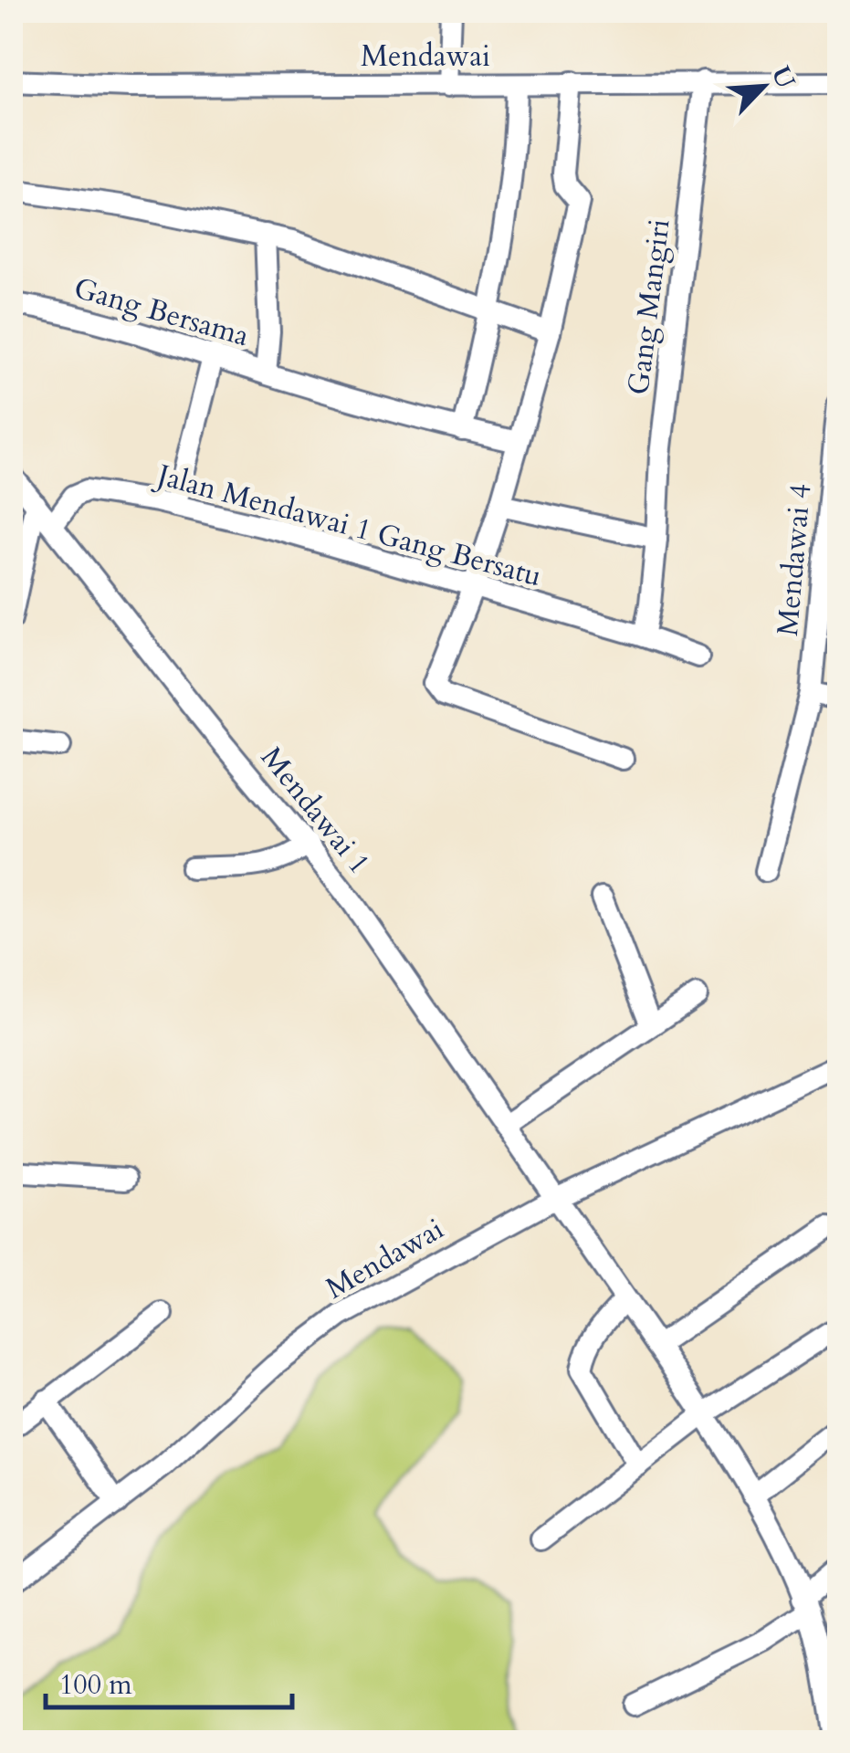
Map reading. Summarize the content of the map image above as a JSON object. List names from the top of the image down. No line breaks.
{"streets":{"street":["Mendawai","Gang Mangiri","Gang Bersama","Jalan Mendawai 1 Gang Bersatu","Mendawai 4","Mendawai 1"]},"crossings":[["Mendawai","Gang Mangiri"],["Mendawai","Mendawai 1"],["Gang Mangiri","Jalan Mendawai 1 Gang Bersatu"],["Jalan Mendawai 1 Gang Bersatu","Mendawai 1"]],"scale_bar":"100 m","north":"top right"}
